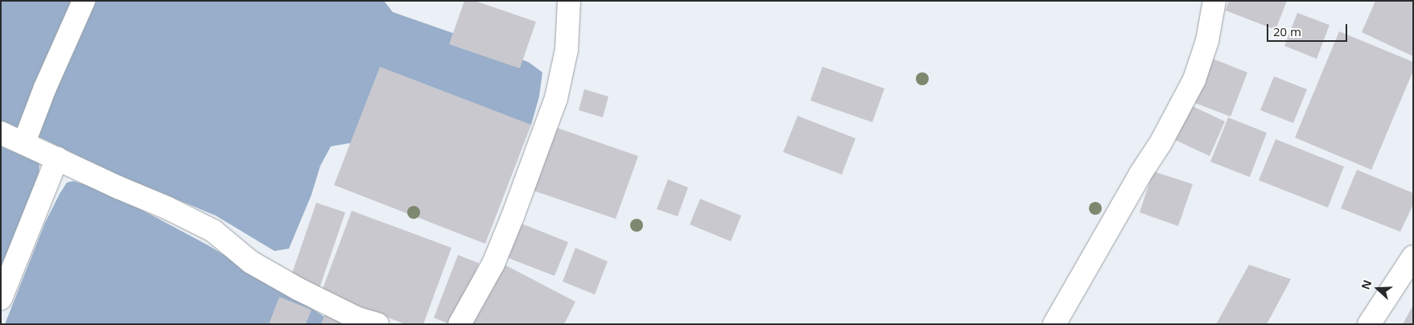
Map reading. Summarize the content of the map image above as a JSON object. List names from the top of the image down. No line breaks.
{"scale_bar":"20 m","north":"left"}
